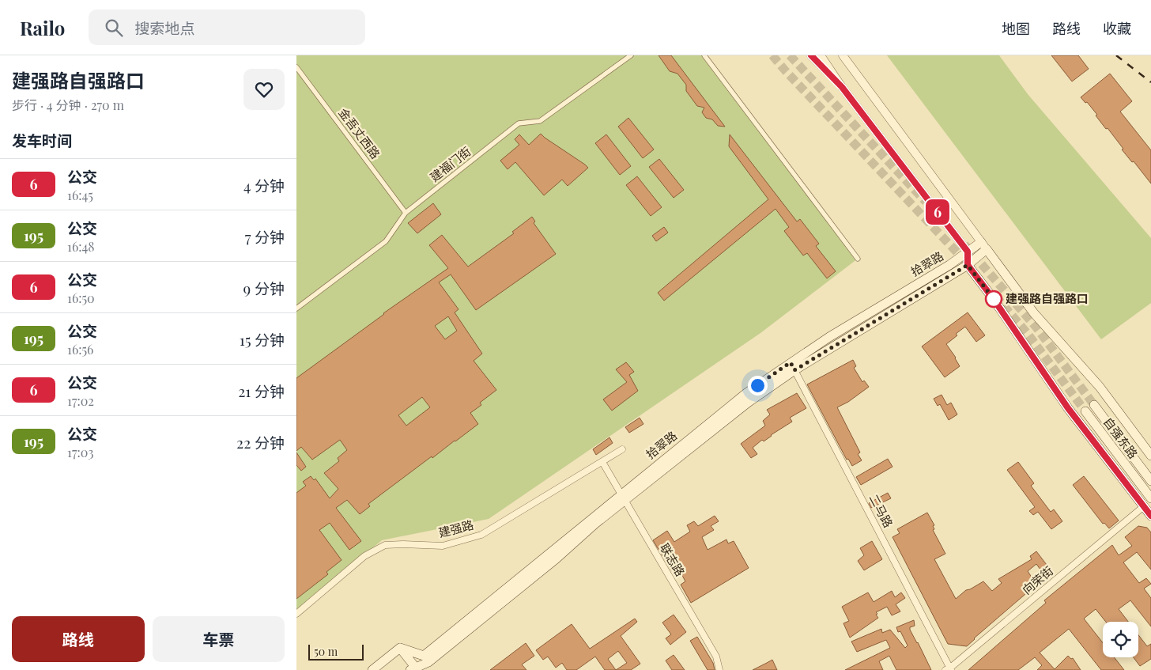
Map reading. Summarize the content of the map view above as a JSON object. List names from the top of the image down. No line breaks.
{"streets":{"main road":["拾翠路","自强东路"],"street":["金吾丈西路","建福门街","二马路","建强路","联志路","向荣街"]},"crossings":[["金吾丈西路","建福门街"],["拾翠路","二马路"],["拾翠路","联志路"],["二马路","向荣街"],["建强路","联志路"]],"places":["建强路自强路口"],"lines":["bus line 6"],"scale_bar":"50 m","page":{"header":"Railo","search":"搜索地点","nav":["地图","路线","收藏"],"heading":[["建强路自强路口","步行 · 4 分钟 · 270 m"],"发车时间"],"on_map":"6","list":[{"mark":"6","name":"公交","note":"16:45","value":"4 分钟"},{"mark":"195","name":"公交","note":"16:48","value":"7 分钟"},{"mark":"6","name":"公交","note":"16:50","value":"9 分钟"},{"mark":"195","name":"公交","note":"16:56","value":"15 分钟"},{"mark":"6","name":"公交","note":"17:02","value":"21 分钟"},{"mark":"195","name":"公交","note":"17:03","value":"22 分钟"}],"buttons":["路线","车票"],"scale":"50 m"}}
